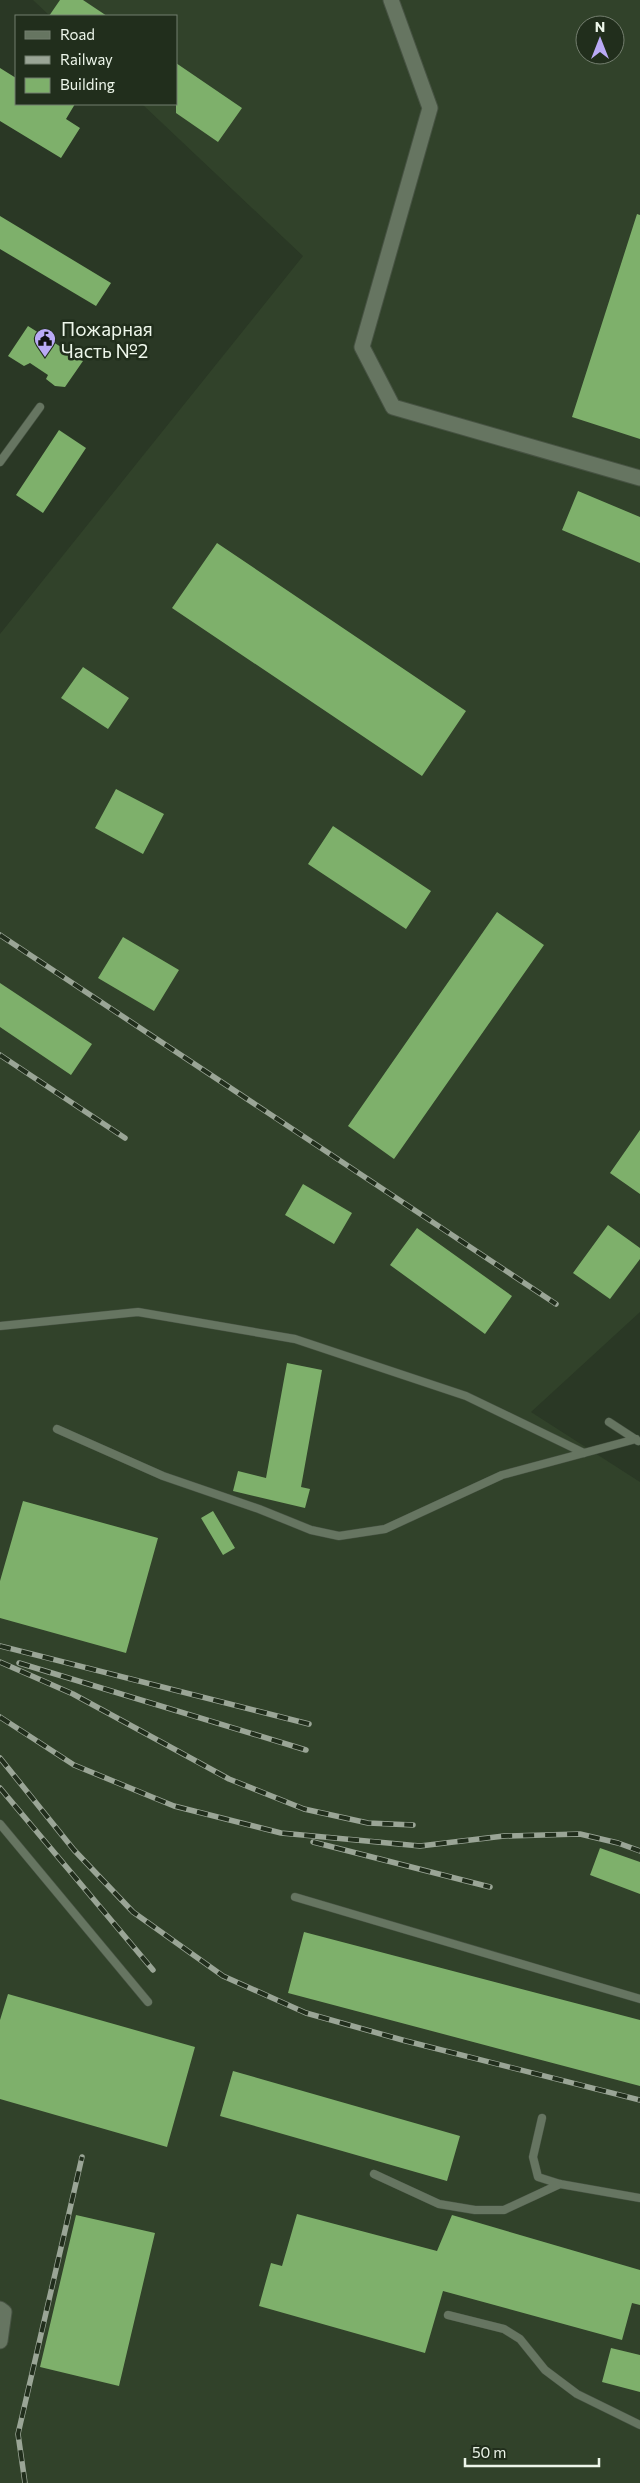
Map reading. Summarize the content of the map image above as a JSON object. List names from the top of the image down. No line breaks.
{"places":{"public building":["Пожарная Часть №2"]},"legend":["Road","Railway","Building"],"scale_bar":"50 m","north":"top"}
